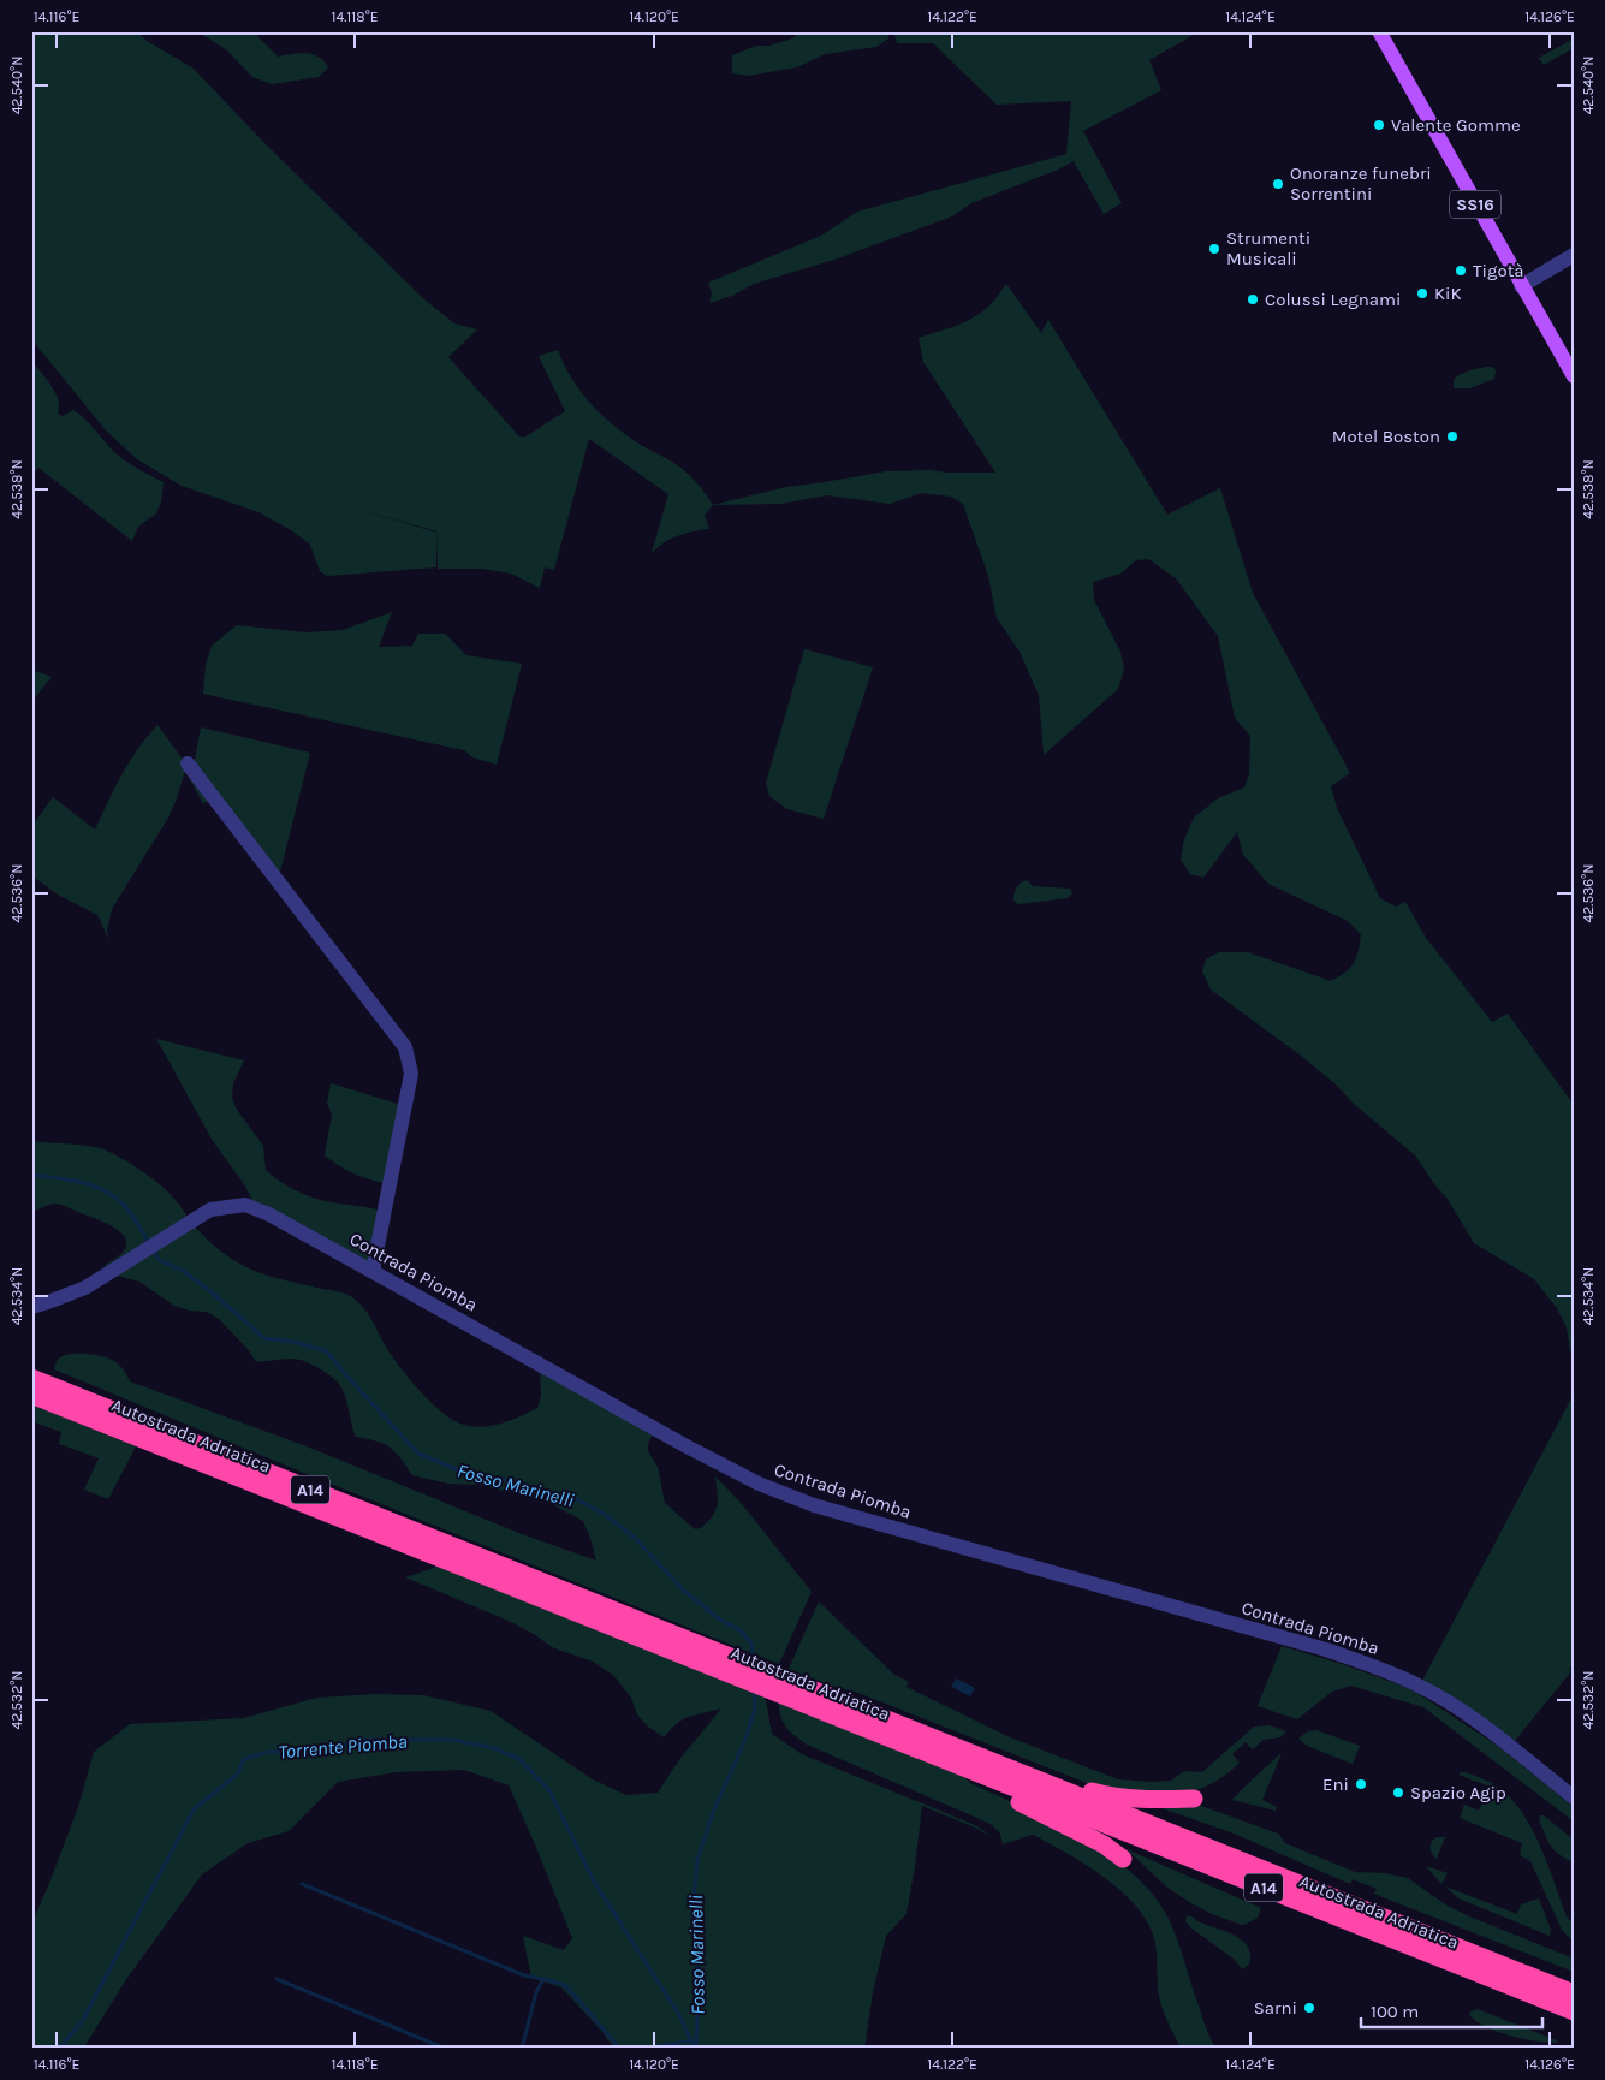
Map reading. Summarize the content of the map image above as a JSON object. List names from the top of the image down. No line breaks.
{"streets":{"highway":["Autostrada Adriatica","A14"],"main road":["SS16"],"street":["Contrada Piomba"]},"water":["Fosso Marinelli","Torrente Piomba"],"places":["Valente Gomme","Onoranze funebri Sorrentini","Strumenti Musicali","Tigotà","KiK","Colussi Legnami","Motel Boston","Eni","Spazio Agip","Sarni"],"scale_bar":"100 m","coordinates":["14.116°E","14.118°E","14.120°E","14.122°E","14.124°E","14.126°E","42.540°N","42.538°N","42.536°N","42.534°N","42.532°N"]}
